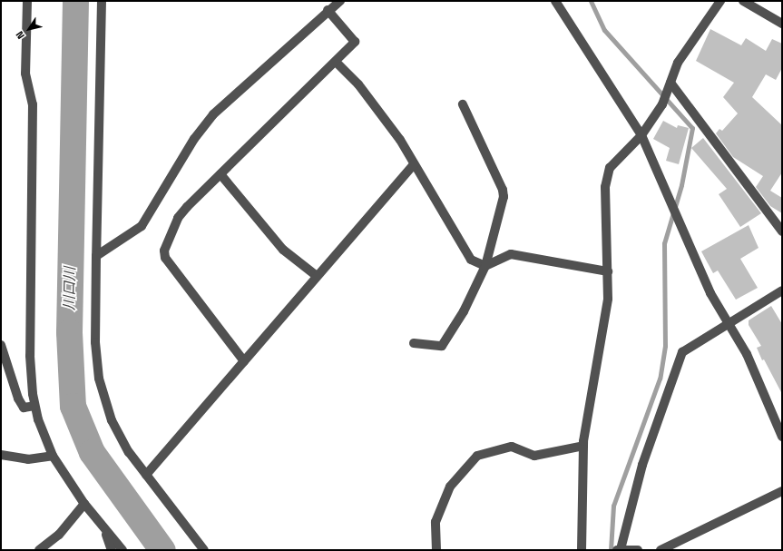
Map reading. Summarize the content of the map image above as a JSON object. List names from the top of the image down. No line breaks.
{"water":["川口川"],"north":"bottom left"}
